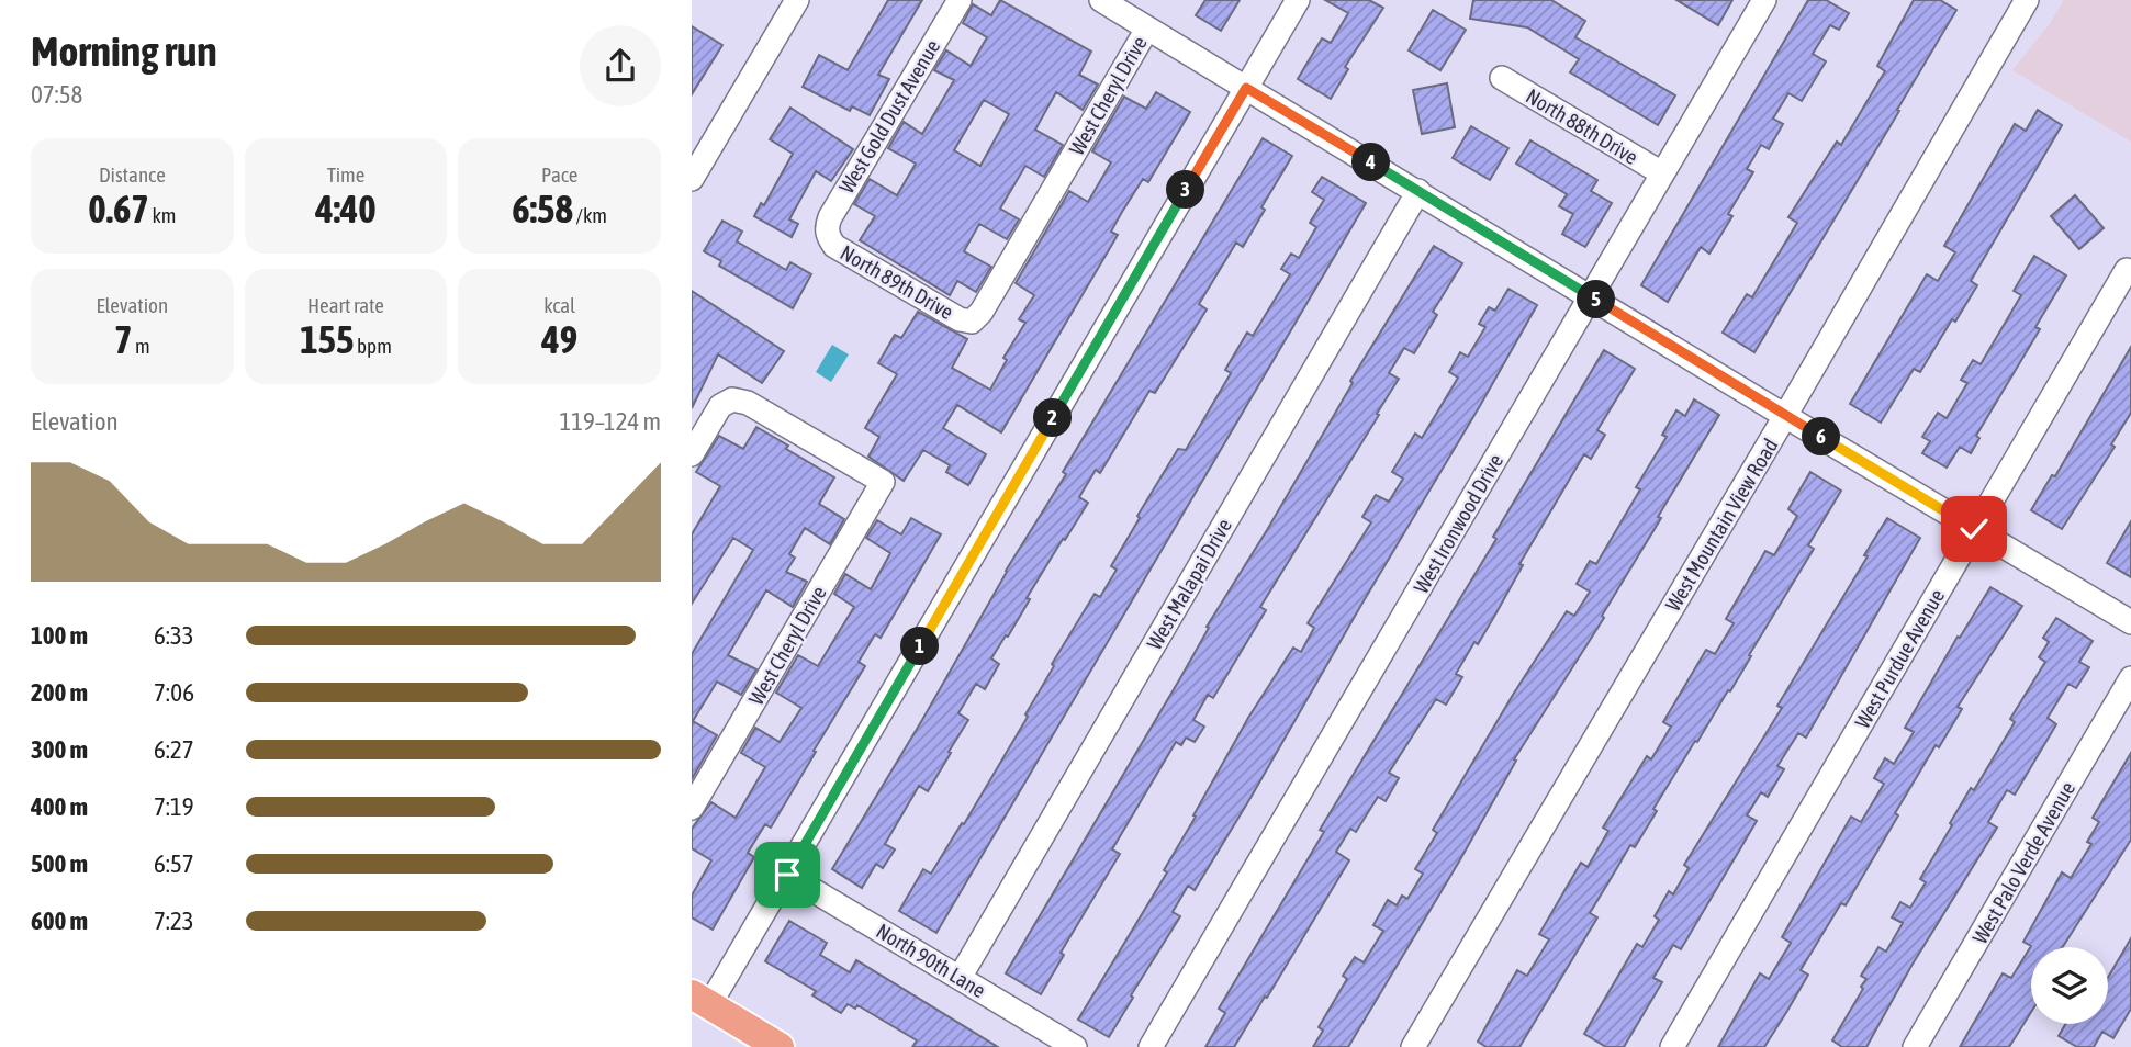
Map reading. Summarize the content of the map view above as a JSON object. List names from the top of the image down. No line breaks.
{"streets":{"street":["West Cheryl Drive","West Gold Dust Avenue","North 88th Drive","North 89th Drive","West Ironwood Drive","West Mountain View Road","West Malapai Drive","West Purdue Avenue","West Palo Verde Avenue","North 90th Lane"]},"crossings":[["West Cheryl Drive","North 89th Drive"],["West Gold Dust Avenue","North 89th Drive"],["North 88th Drive","West Ironwood Drive"],["West Malapai Drive","North 90th Lane"]],"page":{"heading":["Morning run","07:58"],"stats":[["Distance","0.67 km"],["Time","4:40"],["Pace","6:58 /km"],["Elevation","7 m"],["Heart rate","155 bpm"],["kcal","49"]],"pins":["4","3","5","2","6","1"],"chart":["Elevation","119–124 m"],"list":[{"name":"100 m","note":"6:33"},{"name":"200 m","note":"7:06"},{"name":"300 m","note":"6:27"},{"name":"400 m","note":"7:19"},{"name":"500 m","note":"6:57"},{"name":"600 m","note":"7:23"}]}}
